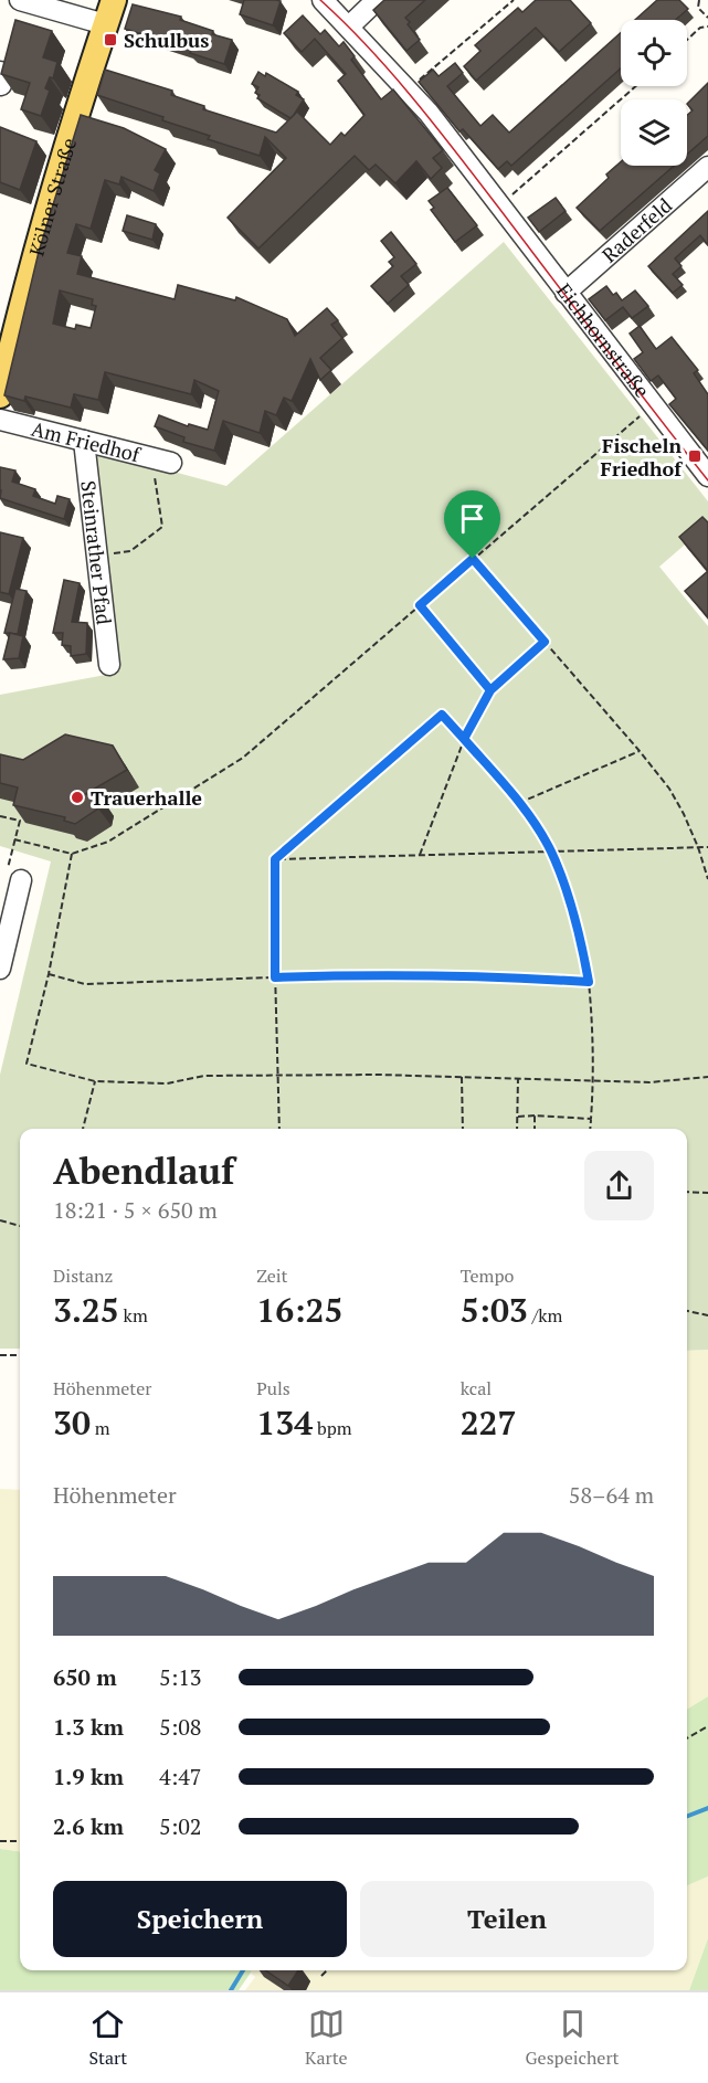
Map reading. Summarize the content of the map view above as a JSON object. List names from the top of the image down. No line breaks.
{"streets":{"main road":["Kölner Straße"],"street":["Raderfeld","Eichhornstraße","Am Friedhof","Steinrather Pfad"]},"crossings":[["Raderfeld","Eichhornstraße"],["Am Friedhof","Steinrather Pfad"]],"places":{"transit":["Schulbus","Fischeln Friedhof"],"other":["Trauerhalle"]},"page":{"heading":["Abendlauf","18:21 · 5 × 650 m"],"stats":[["Distanz","3.25 km"],["Zeit","16:25"],["Tempo","5:03 /km"],["Höhenmeter","30 m"],["Puls","134 bpm"],["kcal","227"]],"chart":["Höhenmeter","58–64 m"],"list":[{"name":"650 m","note":"5:13"},{"name":"1.3 km","note":"5:08"},{"name":"1.9 km","note":"4:47"},{"name":"2.6 km","note":"5:02"}],"buttons":["Speichern","Teilen"],"tabs":["Start","Karte","Gespeichert"]}}
